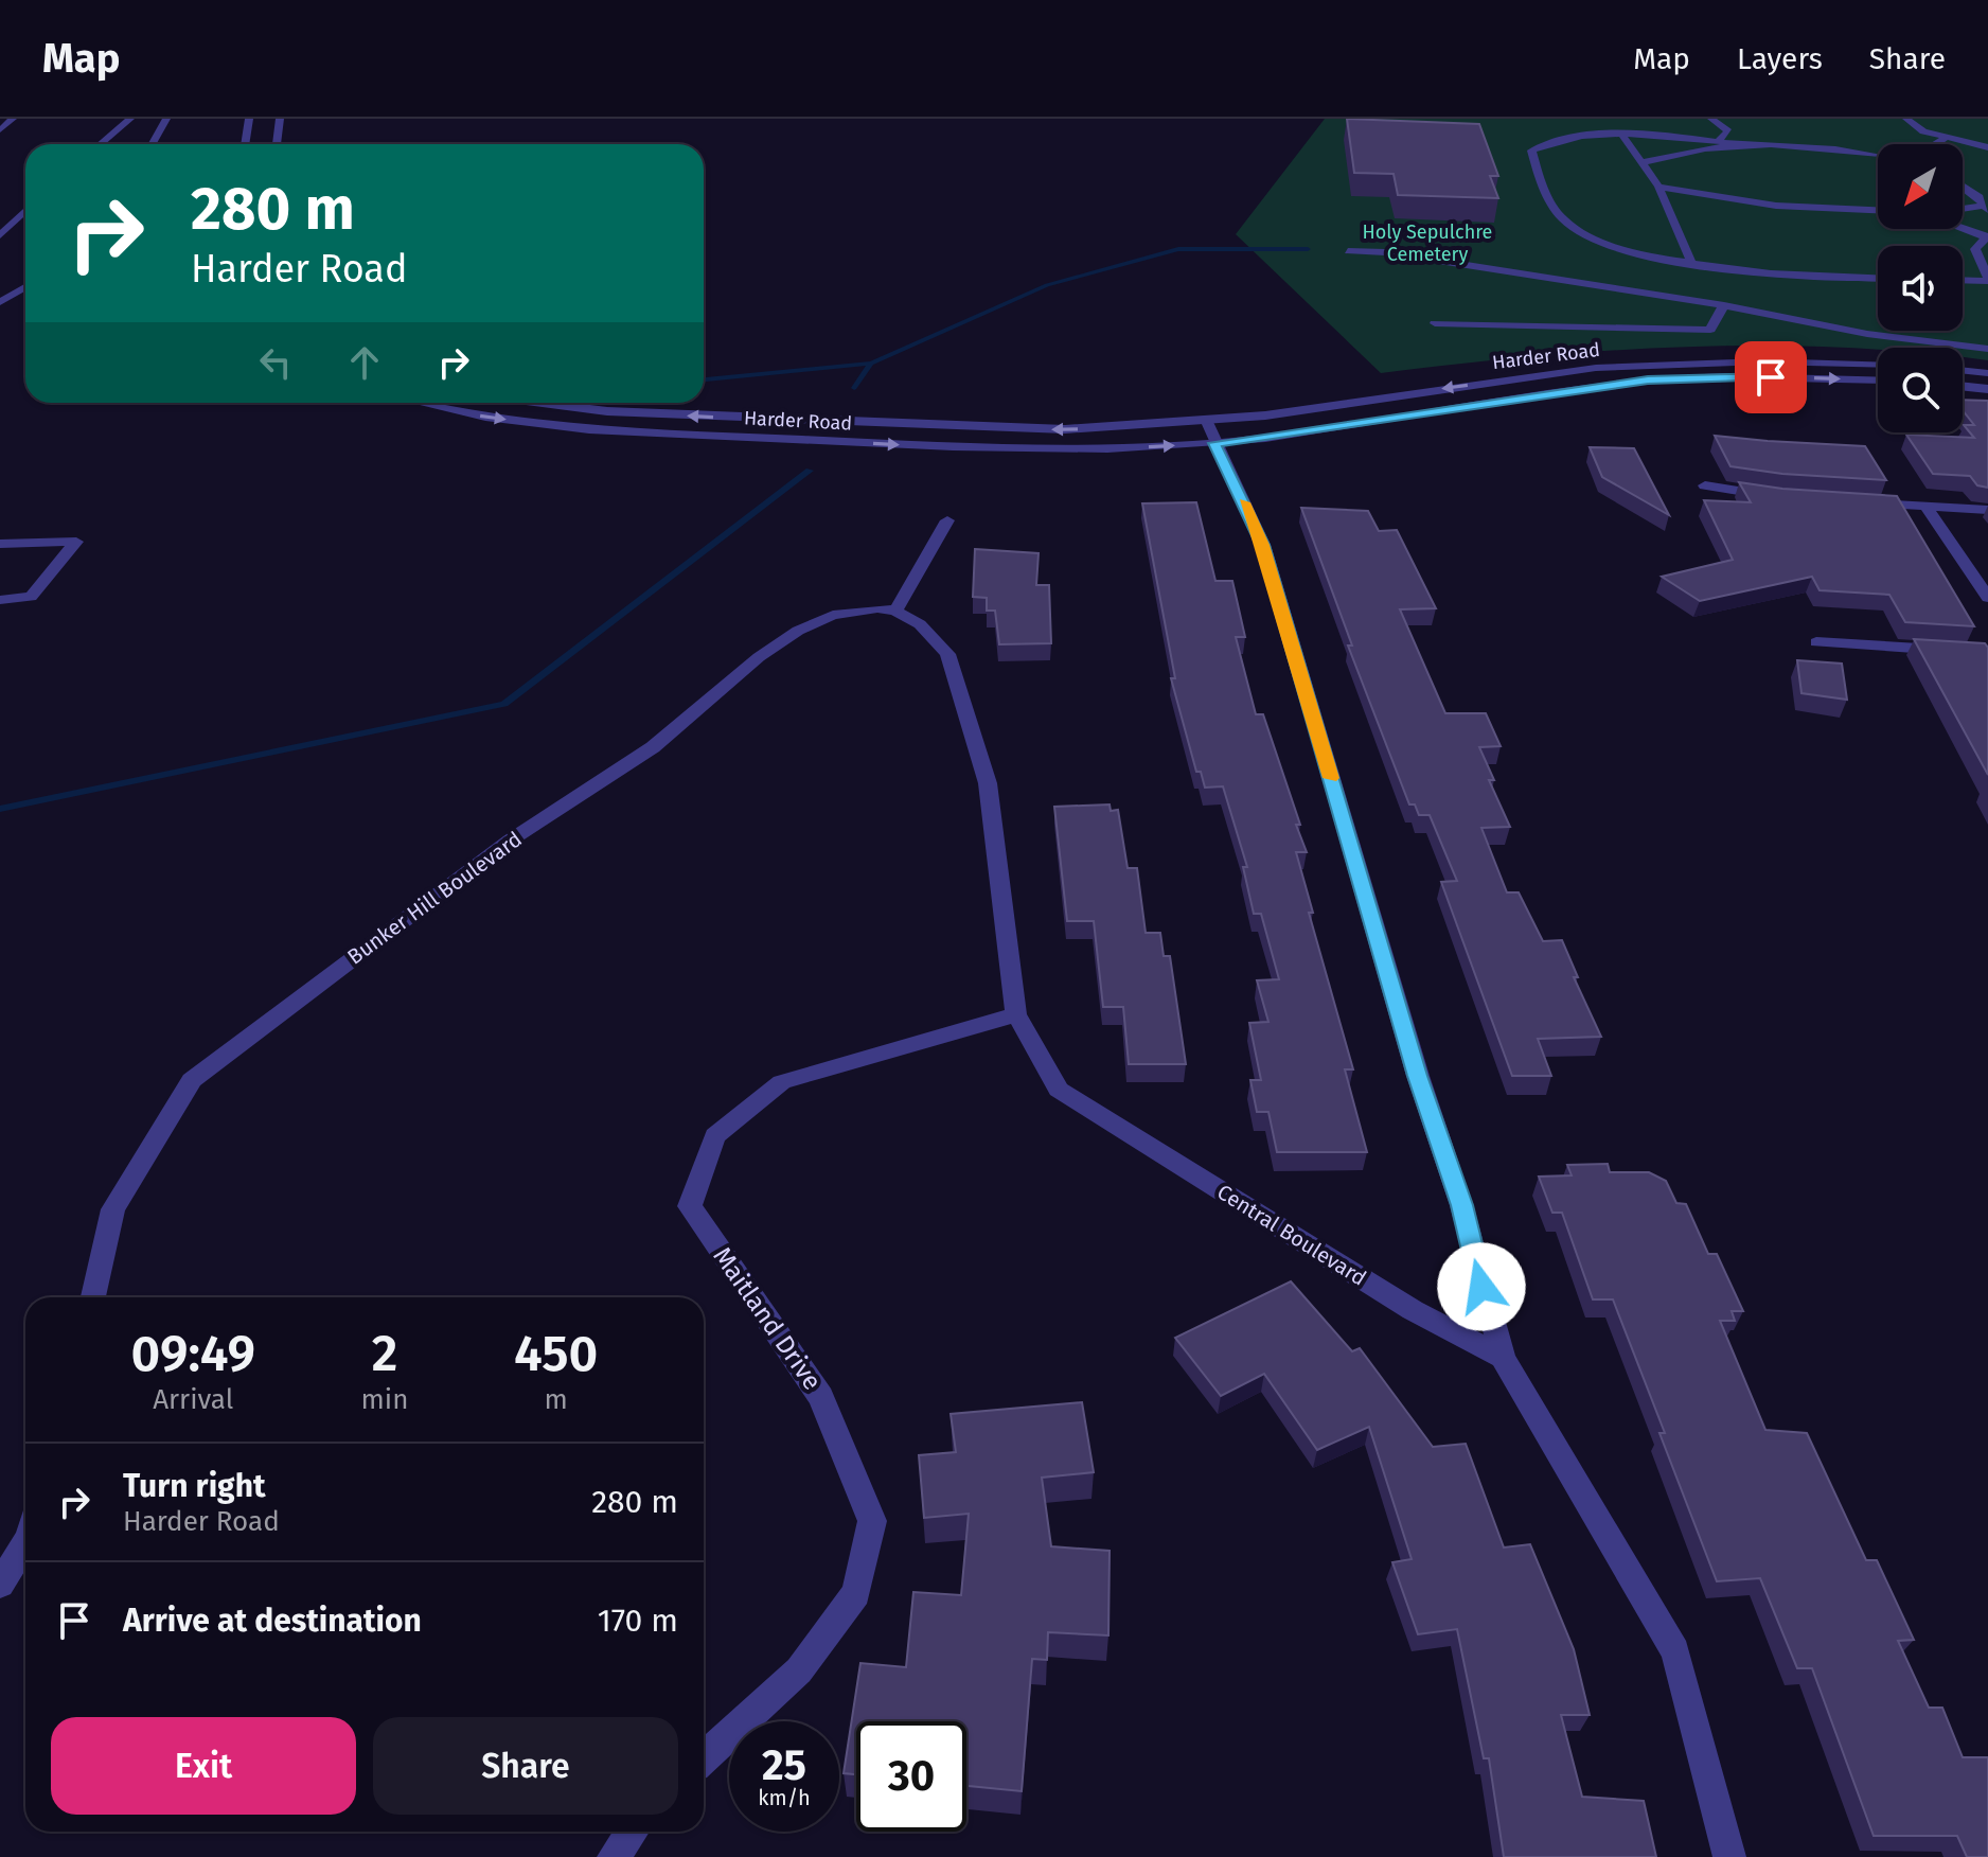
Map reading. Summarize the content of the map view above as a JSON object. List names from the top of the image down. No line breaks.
{"streets":{"street":["Harder Road","Bunker Hill Boulevard","Central Boulevard","Maitland Drive"]},"crossings":[["Bunker Hill Boulevard","Central Boulevard"],["Central Boulevard","Maitland Drive"]],"parks":["Holy Sepulchre Cemetery"],"north":"bottom left","page":{"header":"Map","nav":["Map","Layers","Share"],"turn":["280 m","Harder Road"],"eta":["09:49","Arrival","2","min","450","m"],"list":[{"name":"Turn right","note":"Harder Road","value":"280 m"},{"name":"Arrive at destination","value":"170 m"}],"buttons":["Exit","Share"],"speed":"25 km/h","limit":"30"}}
